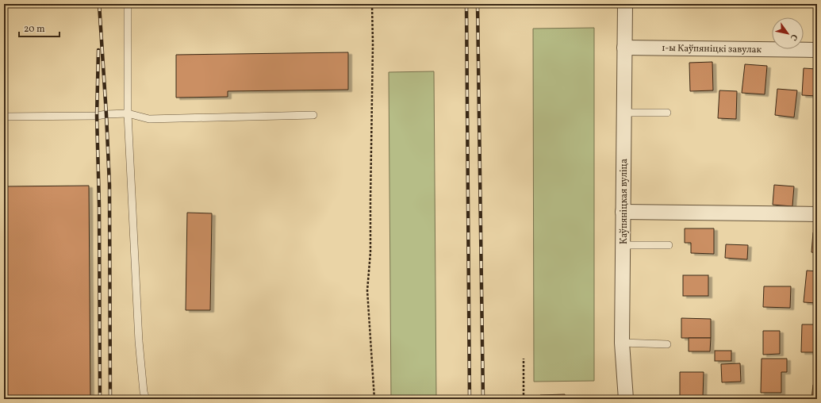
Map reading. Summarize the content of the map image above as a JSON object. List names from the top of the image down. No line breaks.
{"streets":{"street":["1-ы Каўпяніцкі завулак","Каўпяніцкая вуліца"]},"crossings":[["1-ы Каўпяніцкі завулак","Каўпяніцкая вуліца"]],"scale_bar":"20 m","north":"bottom right"}
